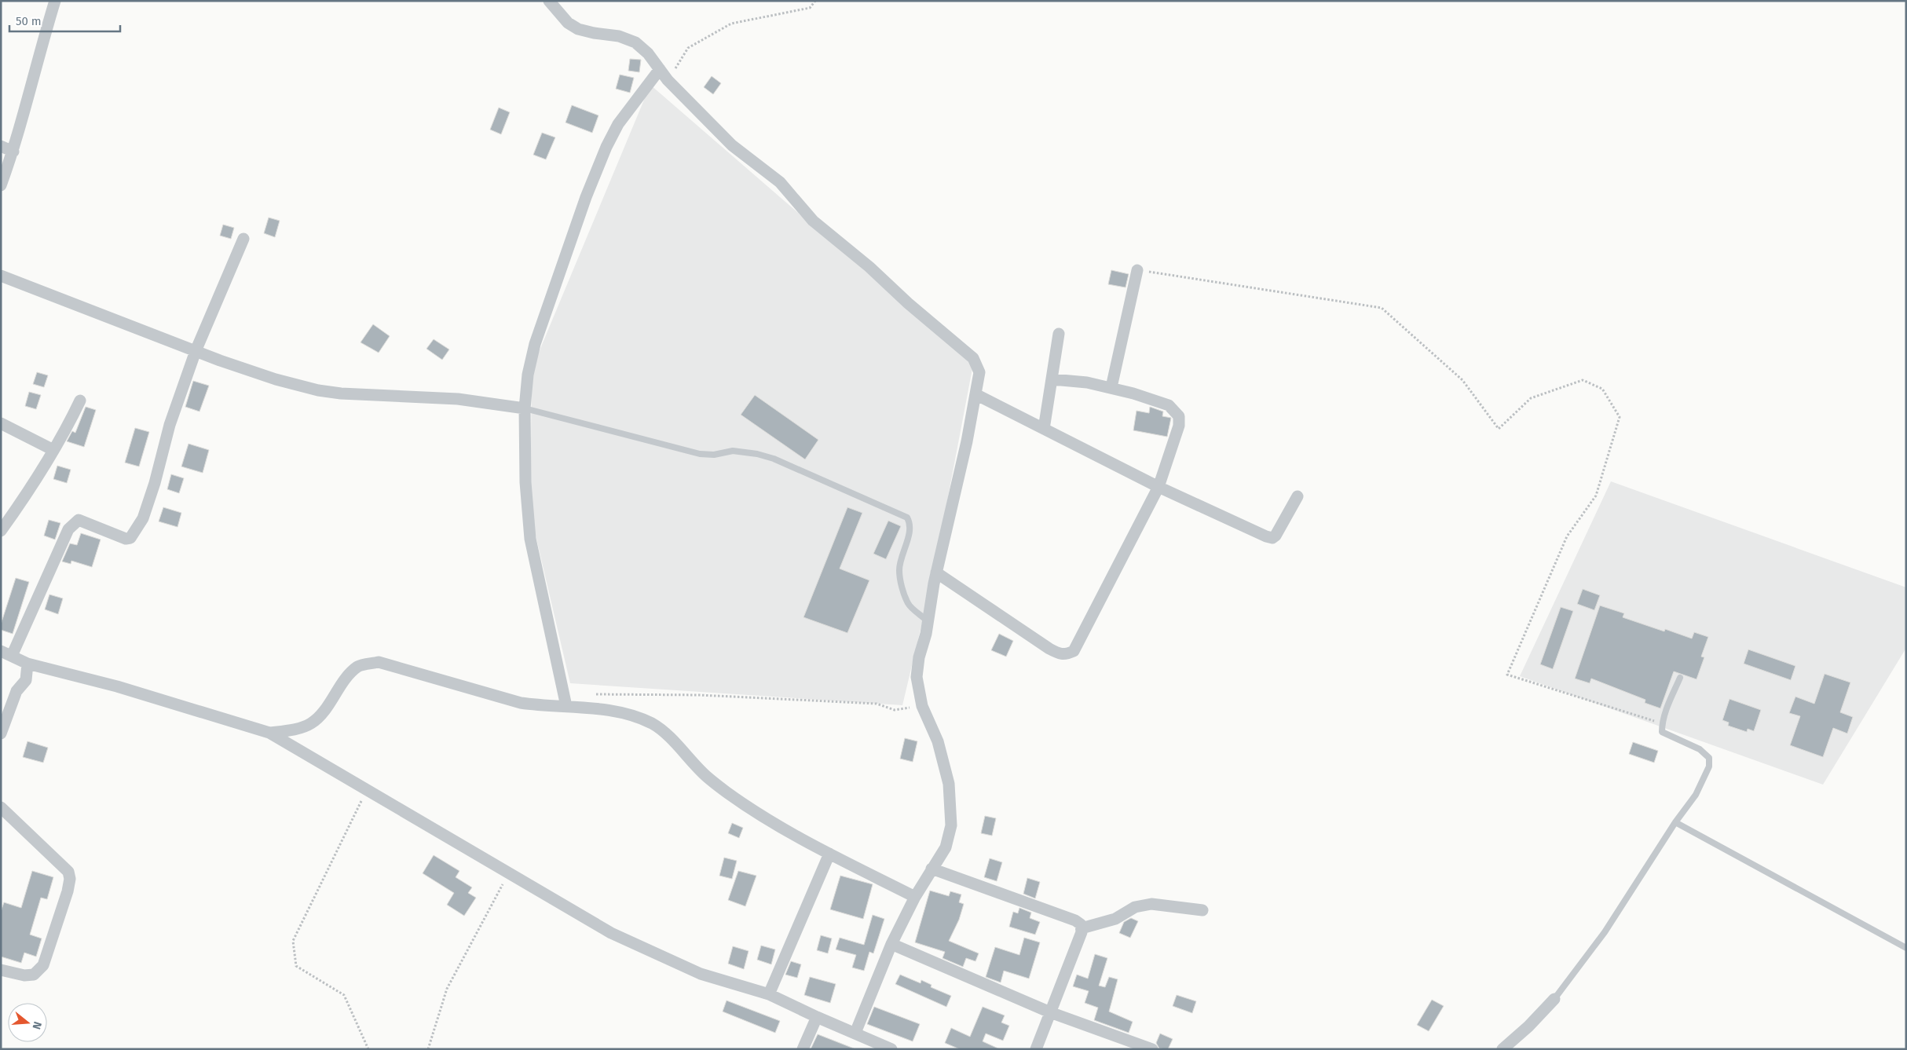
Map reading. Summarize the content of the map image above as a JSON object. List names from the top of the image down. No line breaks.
{"scale_bar":"50 m","north":"right"}
